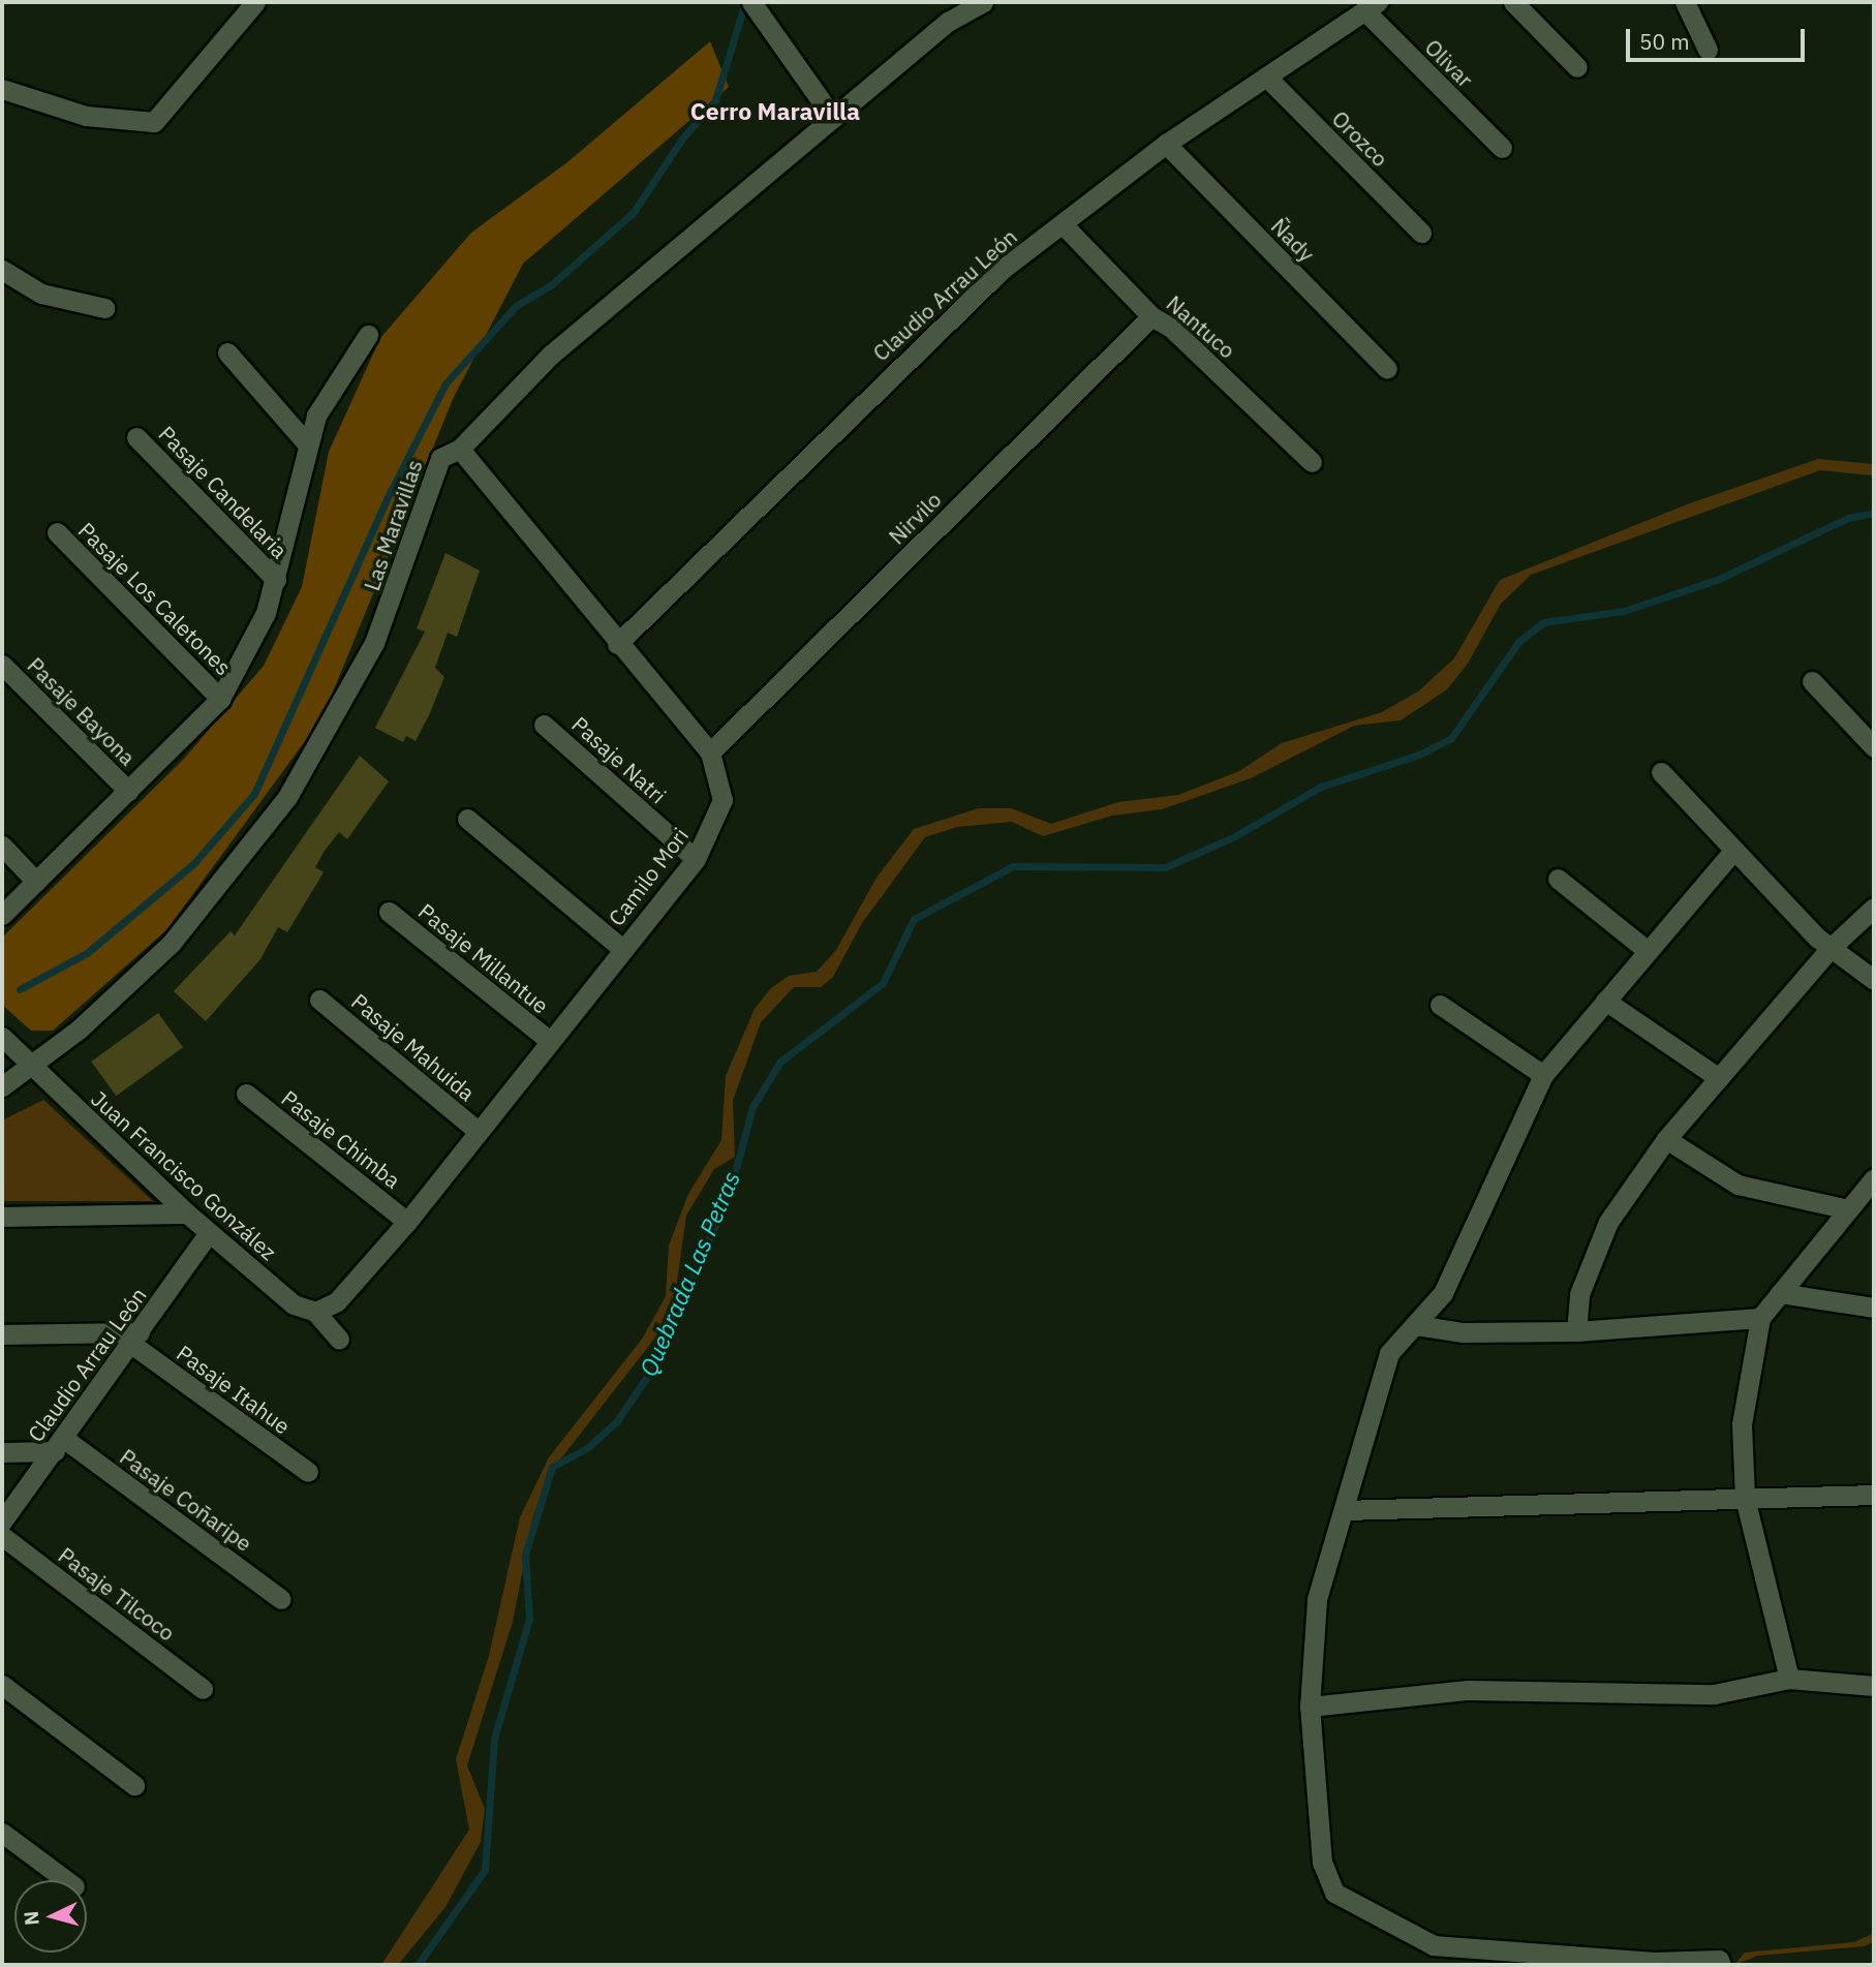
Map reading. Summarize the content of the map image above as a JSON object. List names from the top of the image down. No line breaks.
{"streets":{"street":["Olivar","Orozco","Ñady","Claudio Arrau León","Nantuco","Pasaje Candelaria","Nirvilo","Las Maravillas","Pasaje Los Caletones","Pasaje Bayona","Pasaje Natri","Camilo Mori","Pasaje Millantue","Pasaje Mahuida","Pasaje Chimba","Juan Francisco González","Pasaje Itahue","Pasaje Coñaripe","Pasaje Tilcoco"]},"crossings":[["Olivar","Claudio Arrau León"],["Orozco","Claudio Arrau León"],["Ñady","Claudio Arrau León"],["Claudio Arrau León","Nantuco"],["Claudio Arrau León","Camilo Mori"],["Claudio Arrau León","Juan Francisco González"],["Claudio Arrau León","Pasaje Itahue"],["Claudio Arrau León","Pasaje Coñaripe"],["Nantuco","Nirvilo"],["Nirvilo","Camilo Mori"],["Las Maravillas","Camilo Mori"],["Las Maravillas","Juan Francisco González"],["Pasaje Natri","Camilo Mori"],["Camilo Mori","Pasaje Millantue"],["Camilo Mori","Pasaje Mahuida"],["Camilo Mori","Pasaje Chimba"],["Camilo Mori","Juan Francisco González"]],"districts":["Cerro Maravilla"],"water":["Quebrada Las Petras"],"scale_bar":"50 m","north":"left"}
